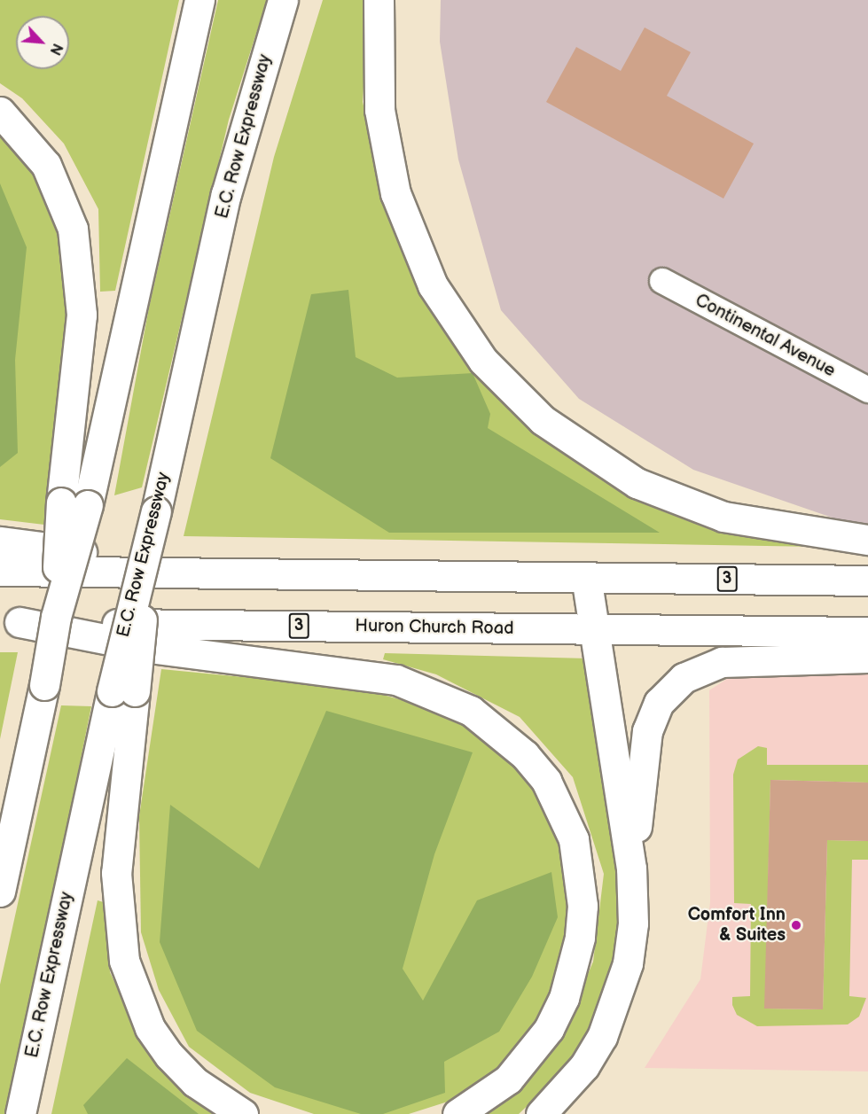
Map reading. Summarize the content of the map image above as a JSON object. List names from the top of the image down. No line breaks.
{"streets":{"highway":["E.C. Row Expressway","3","Huron Church Road"],"street":["Continental Avenue"]},"places":["Comfort Inn & Suites"],"north":"bottom right"}
